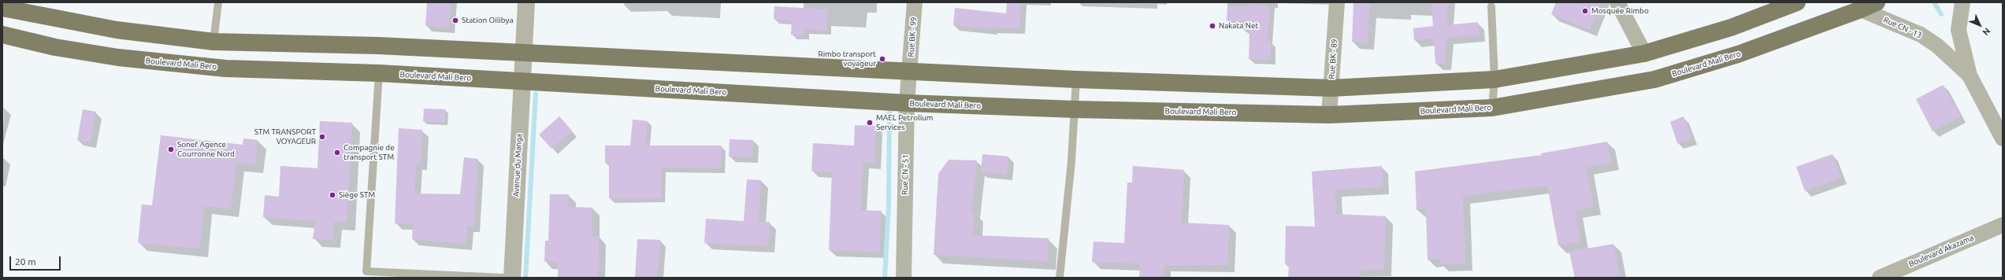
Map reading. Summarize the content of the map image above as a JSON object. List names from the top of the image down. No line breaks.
{"streets":{"main road":["Boulevard Mali Bero"],"street":["Rue CN - 13","Rue BK - 99","Rue BK - 89","Avenue du Manga","Rue CN - 51","Boulevard Akazama"]},"crossings":[["Rue CN - 13","Boulevard Mali Bero"],["Rue BK - 99","Rue CN - 51"],["Rue BK - 89","Boulevard Mali Bero"],["Boulevard Mali Bero","Avenue du Manga"],["Boulevard Mali Bero","Rue CN - 51"]],"places":["Mosquée Rimbo","Station Oilibya","Nakata Net","Rimbo transport voyageur","MAEL Petrolium Services","STM TRANSPORT VOYAGEUR","Sonef Agence Courronne Nord","Compagnie de transport STM","Siège STM"],"scale_bar":"20 m","north":"bottom right"}
